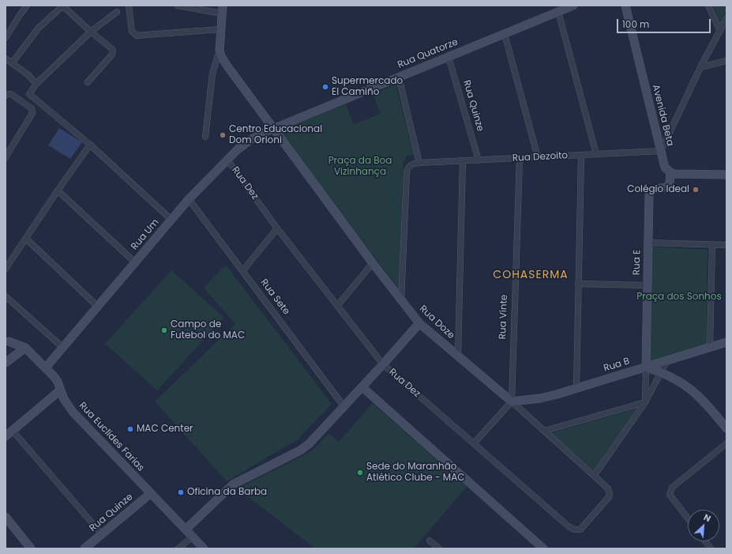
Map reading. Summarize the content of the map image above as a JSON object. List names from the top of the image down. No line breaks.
{"streets":{"street":["Rua Quatorze","Rua Quinze","Avenida Beta","Rua Dezoito","Rua Dez","Rua Um","Rua E","Rua Sete","Rua Vinte","Rua Doze","Rua B","Rua Euclídes Farias"]},"crossings":[["Rua Quatorze","Rua Quinze"],["Rua Quatorze","Rua Um"],["Rua Quatorze","Rua Doze"],["Rua Quinze","Rua Dezoito"],["Rua Quinze","Rua Euclídes Farias"],["Avenida Beta","Rua Dezoito"],["Avenida Beta","Rua E"],["Rua Dezoito","Rua Vinte"],["Rua Dez","Rua Um"],["Rua Dez","Rua Doze"],["Rua Um","Rua Sete"],["Rua Um","Rua Doze"],["Rua Um","Rua Euclídes Farias"],["Rua E","Rua B"],["Rua Vinte","Rua Doze"],["Rua Vinte","Rua B"],["Rua Doze","Rua B"]],"districts":["COHASERMA"],"parks":["Praça da Boa Vizinhança","Praça dos Sonhos"],"places":["Supermercado El Camiño","Centro Educacional Dom Orioni","Colégio Ideal","Campo de Futebol do MAC","MAC Center","Sede do Maranhão Atlético Clube - MAC","Oficina da Barba"],"scale_bar":"100 m","north":"top right"}
